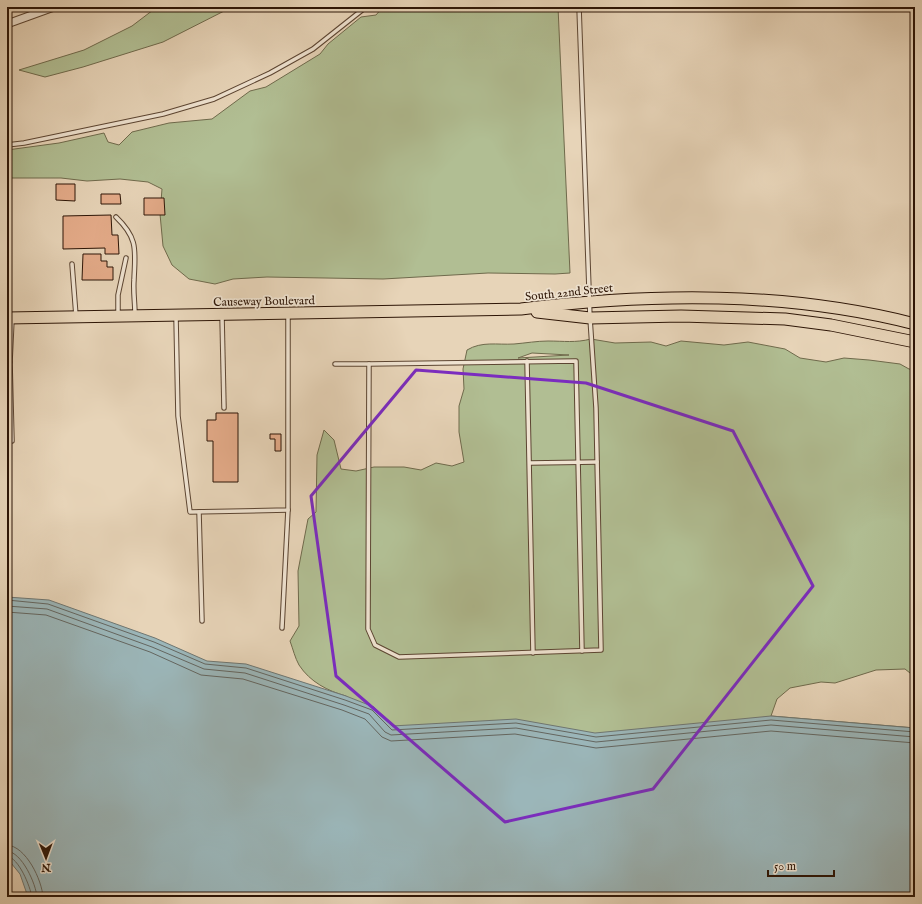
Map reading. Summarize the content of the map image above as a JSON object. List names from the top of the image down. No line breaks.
{"streets":{"main road":["South 22nd Street","Causeway Boulevard"]},"crossings":[["South 22nd Street","Causeway Boulevard"]],"scale_bar":"50 m","north":"bottom"}
